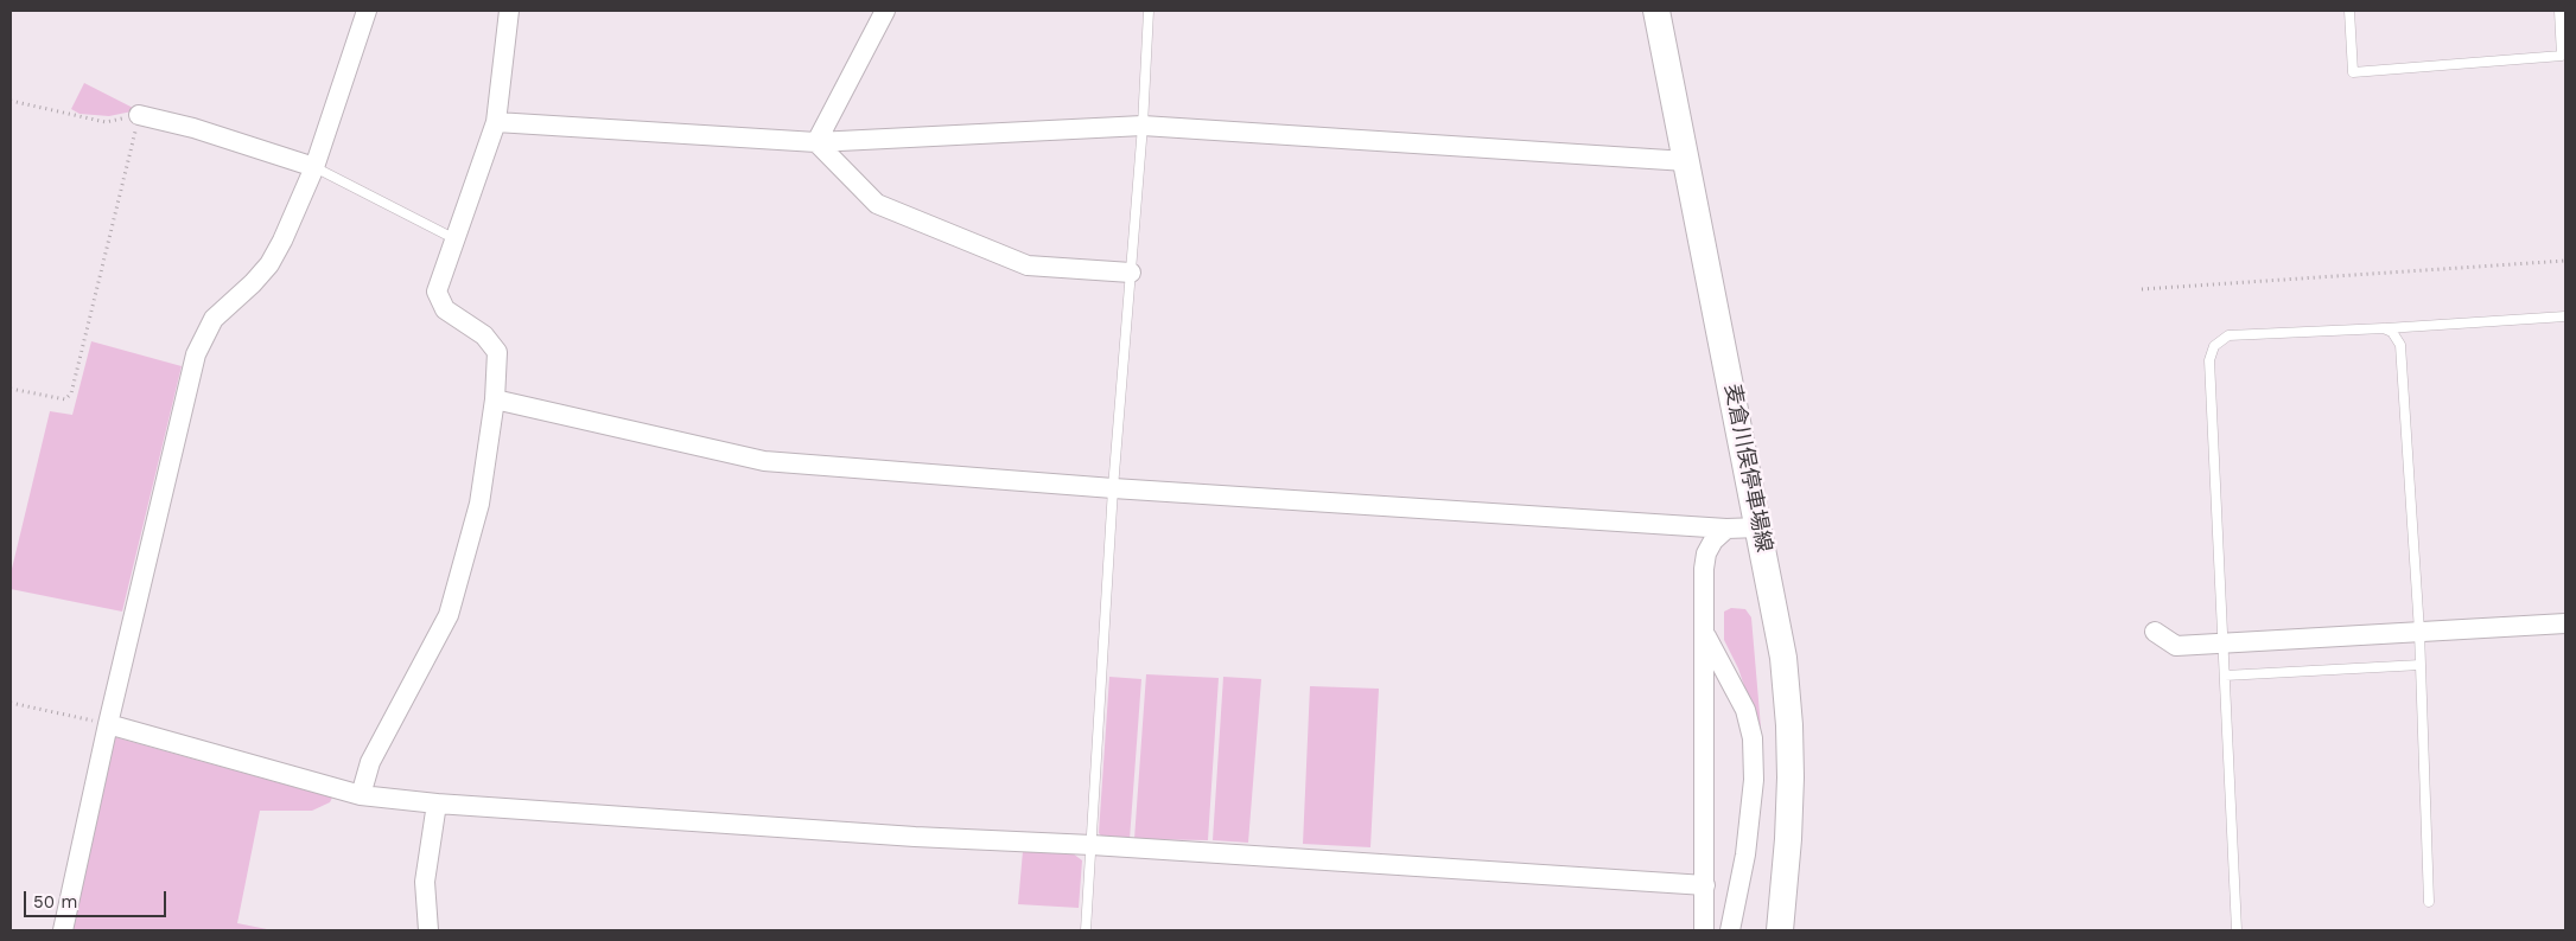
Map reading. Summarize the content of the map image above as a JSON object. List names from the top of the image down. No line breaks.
{"streets":{"main road":["麦倉川俣停車場線"]},"scale_bar":"50 m"}
